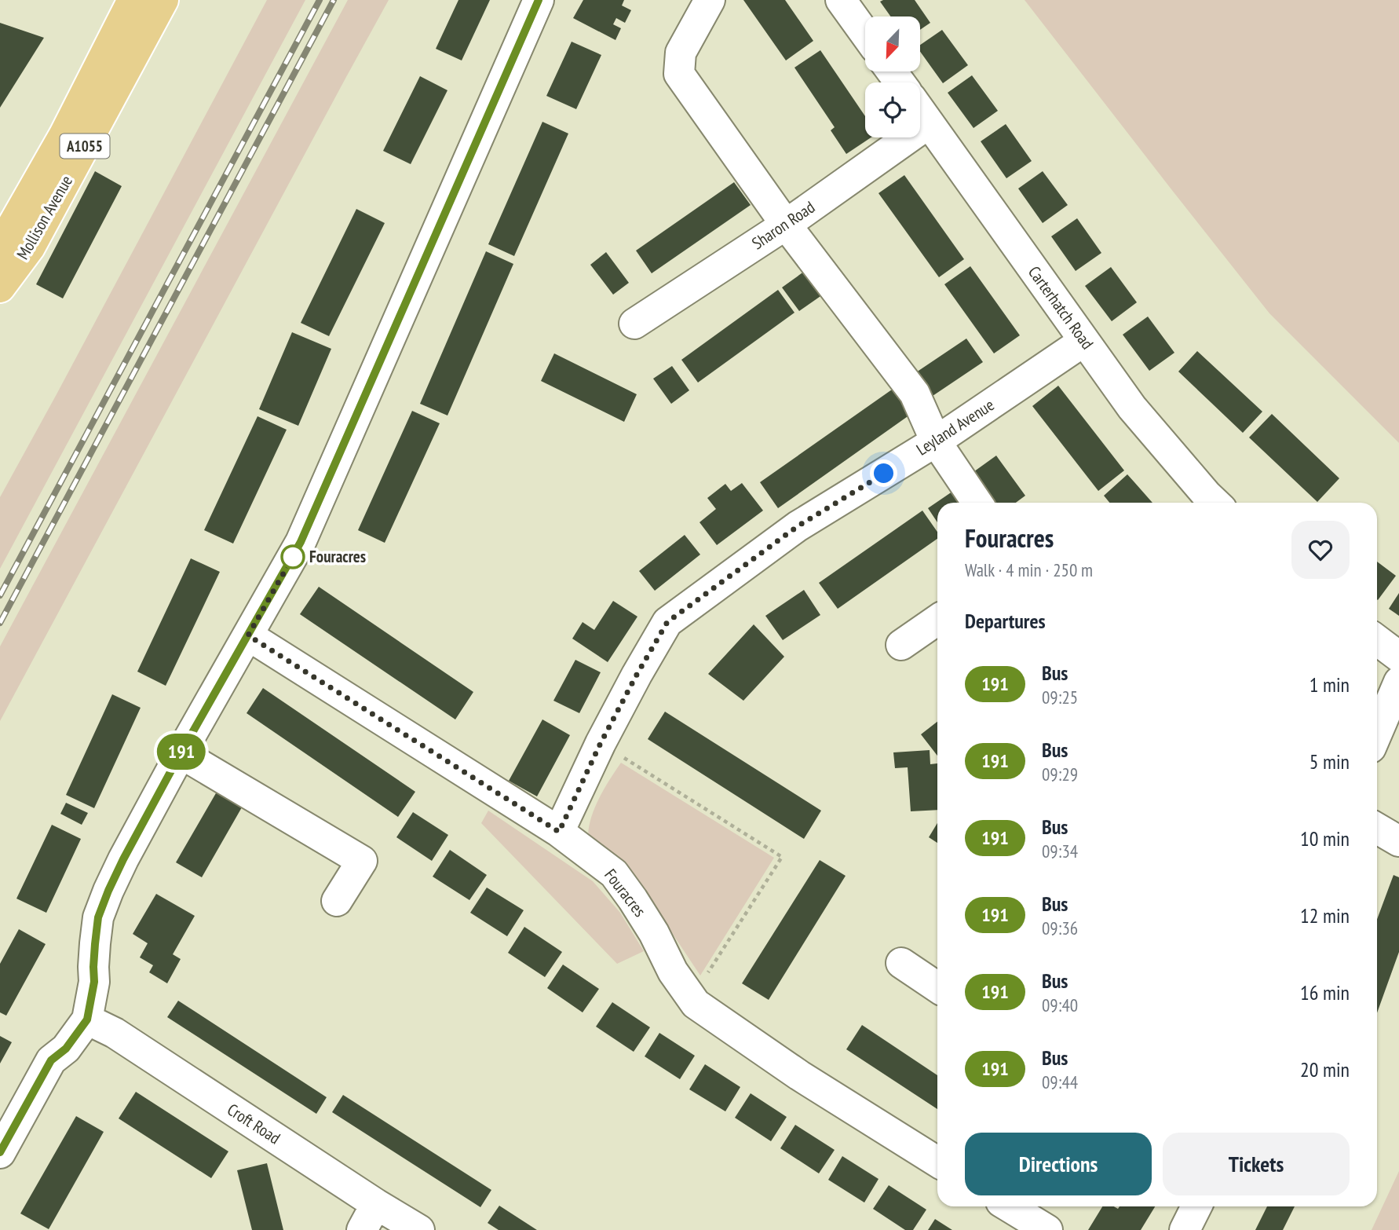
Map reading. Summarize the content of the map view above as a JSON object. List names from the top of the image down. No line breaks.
{"streets":{"main road":["A1055","Mollison Avenue"],"street":["Sharon Road","Carterhatch Road","Leyland Avenue","Fouracres","Croft Road"]},"crossings":[["Sharon Road","Carterhatch Road"],["Carterhatch Road","Leyland Avenue"],["Leyland Avenue","Fouracres"]],"places":["Fouracres"],"lines":["bus line 191"],"north":"bottom left","page":{"on_map":"191","heading":[["Fouracres","Walk · 4 min · 250 m"],"Departures"],"list":[{"mark":"191","name":"Bus","note":"09:25","value":"1 min"},{"mark":"191","name":"Bus","note":"09:29","value":"5 min"},{"mark":"191","name":"Bus","note":"09:34","value":"10 min"},{"mark":"191","name":"Bus","note":"09:36","value":"12 min"},{"mark":"191","name":"Bus","note":"09:40","value":"16 min"},{"mark":"191","name":"Bus","note":"09:44","value":"20 min"}],"buttons":["Directions","Tickets"]}}
